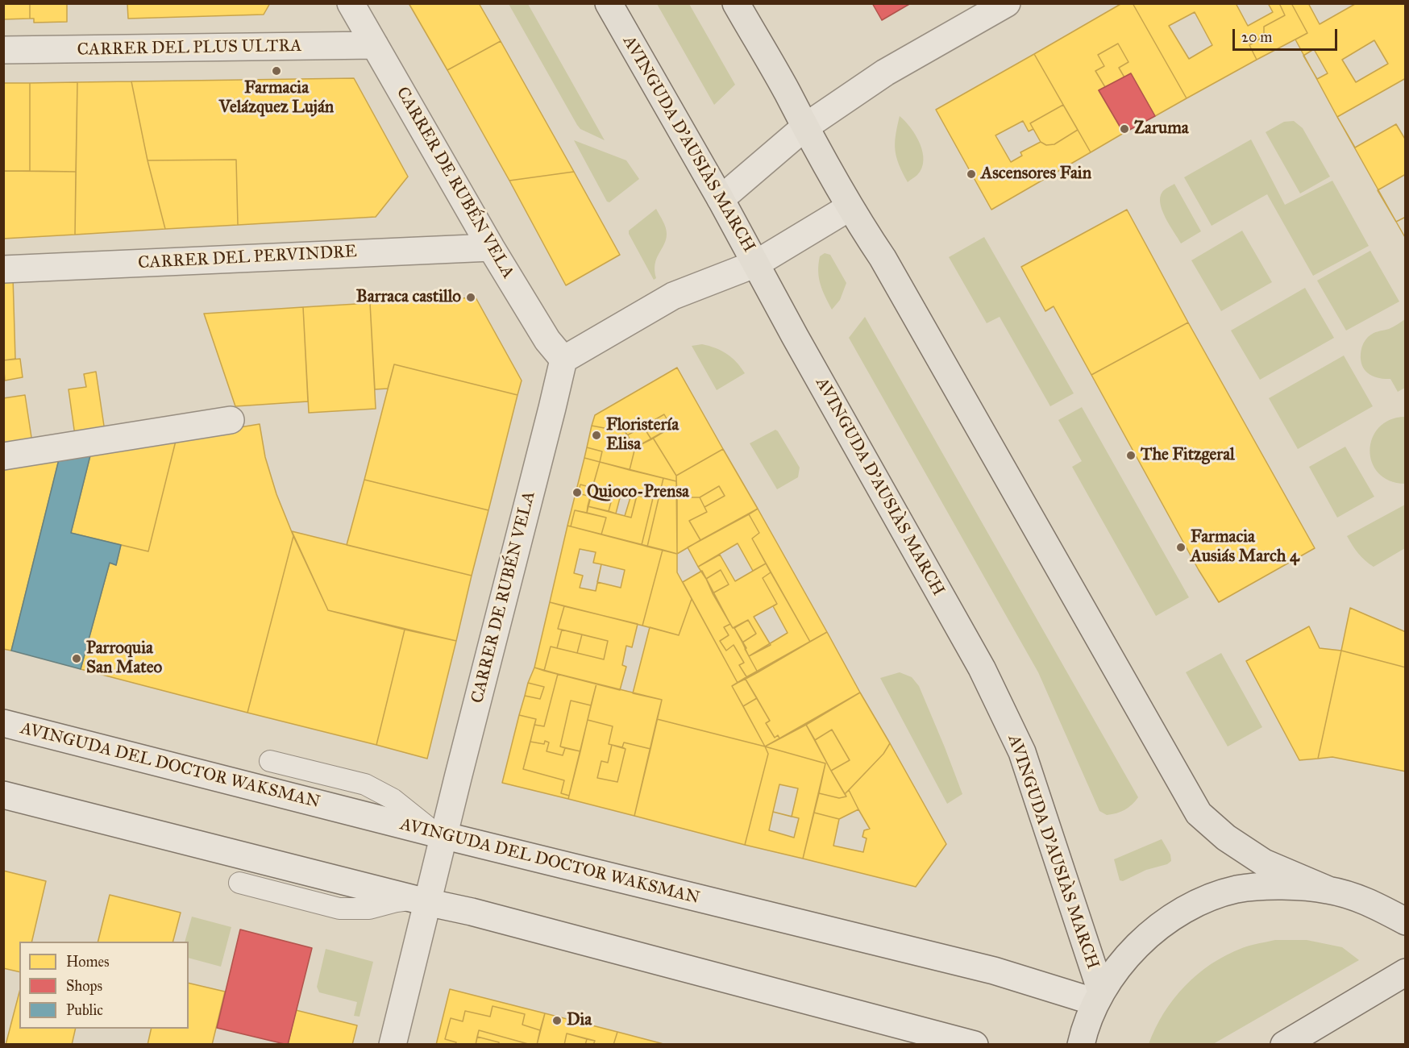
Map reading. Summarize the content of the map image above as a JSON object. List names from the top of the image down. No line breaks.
{"streets":{"main road":["AVINGUDA D'AUSIÀS MARCH"],"street":["CARRER DEL PLUS ULTRA","CARRER DE RUBÉN VELA","CARRER DEL PERVINDRE","AVINGUDA DEL DOCTOR WAKSMAN"]},"crossings":[["CARRER DEL PLUS ULTRA","CARRER DE RUBÉN VELA"],["AVINGUDA D'AUSIÀS MARCH","AVINGUDA DEL DOCTOR WAKSMAN"],["CARRER DE RUBÉN VELA","CARRER DEL PERVINDRE"],["CARRER DE RUBÉN VELA","AVINGUDA DEL DOCTOR WAKSMAN"]],"places":["Farmacia Velázquez Luján","Zaruma","Ascensores Fain","Barraca castillo","Floristería Elisa","The Fitzgeral","Quioco-Prensa","Farmacia Ausiás March 4","Parroquia San Mateo","Dia"],"legend":["Homes","Shops","Public"],"scale_bar":"20 m"}
